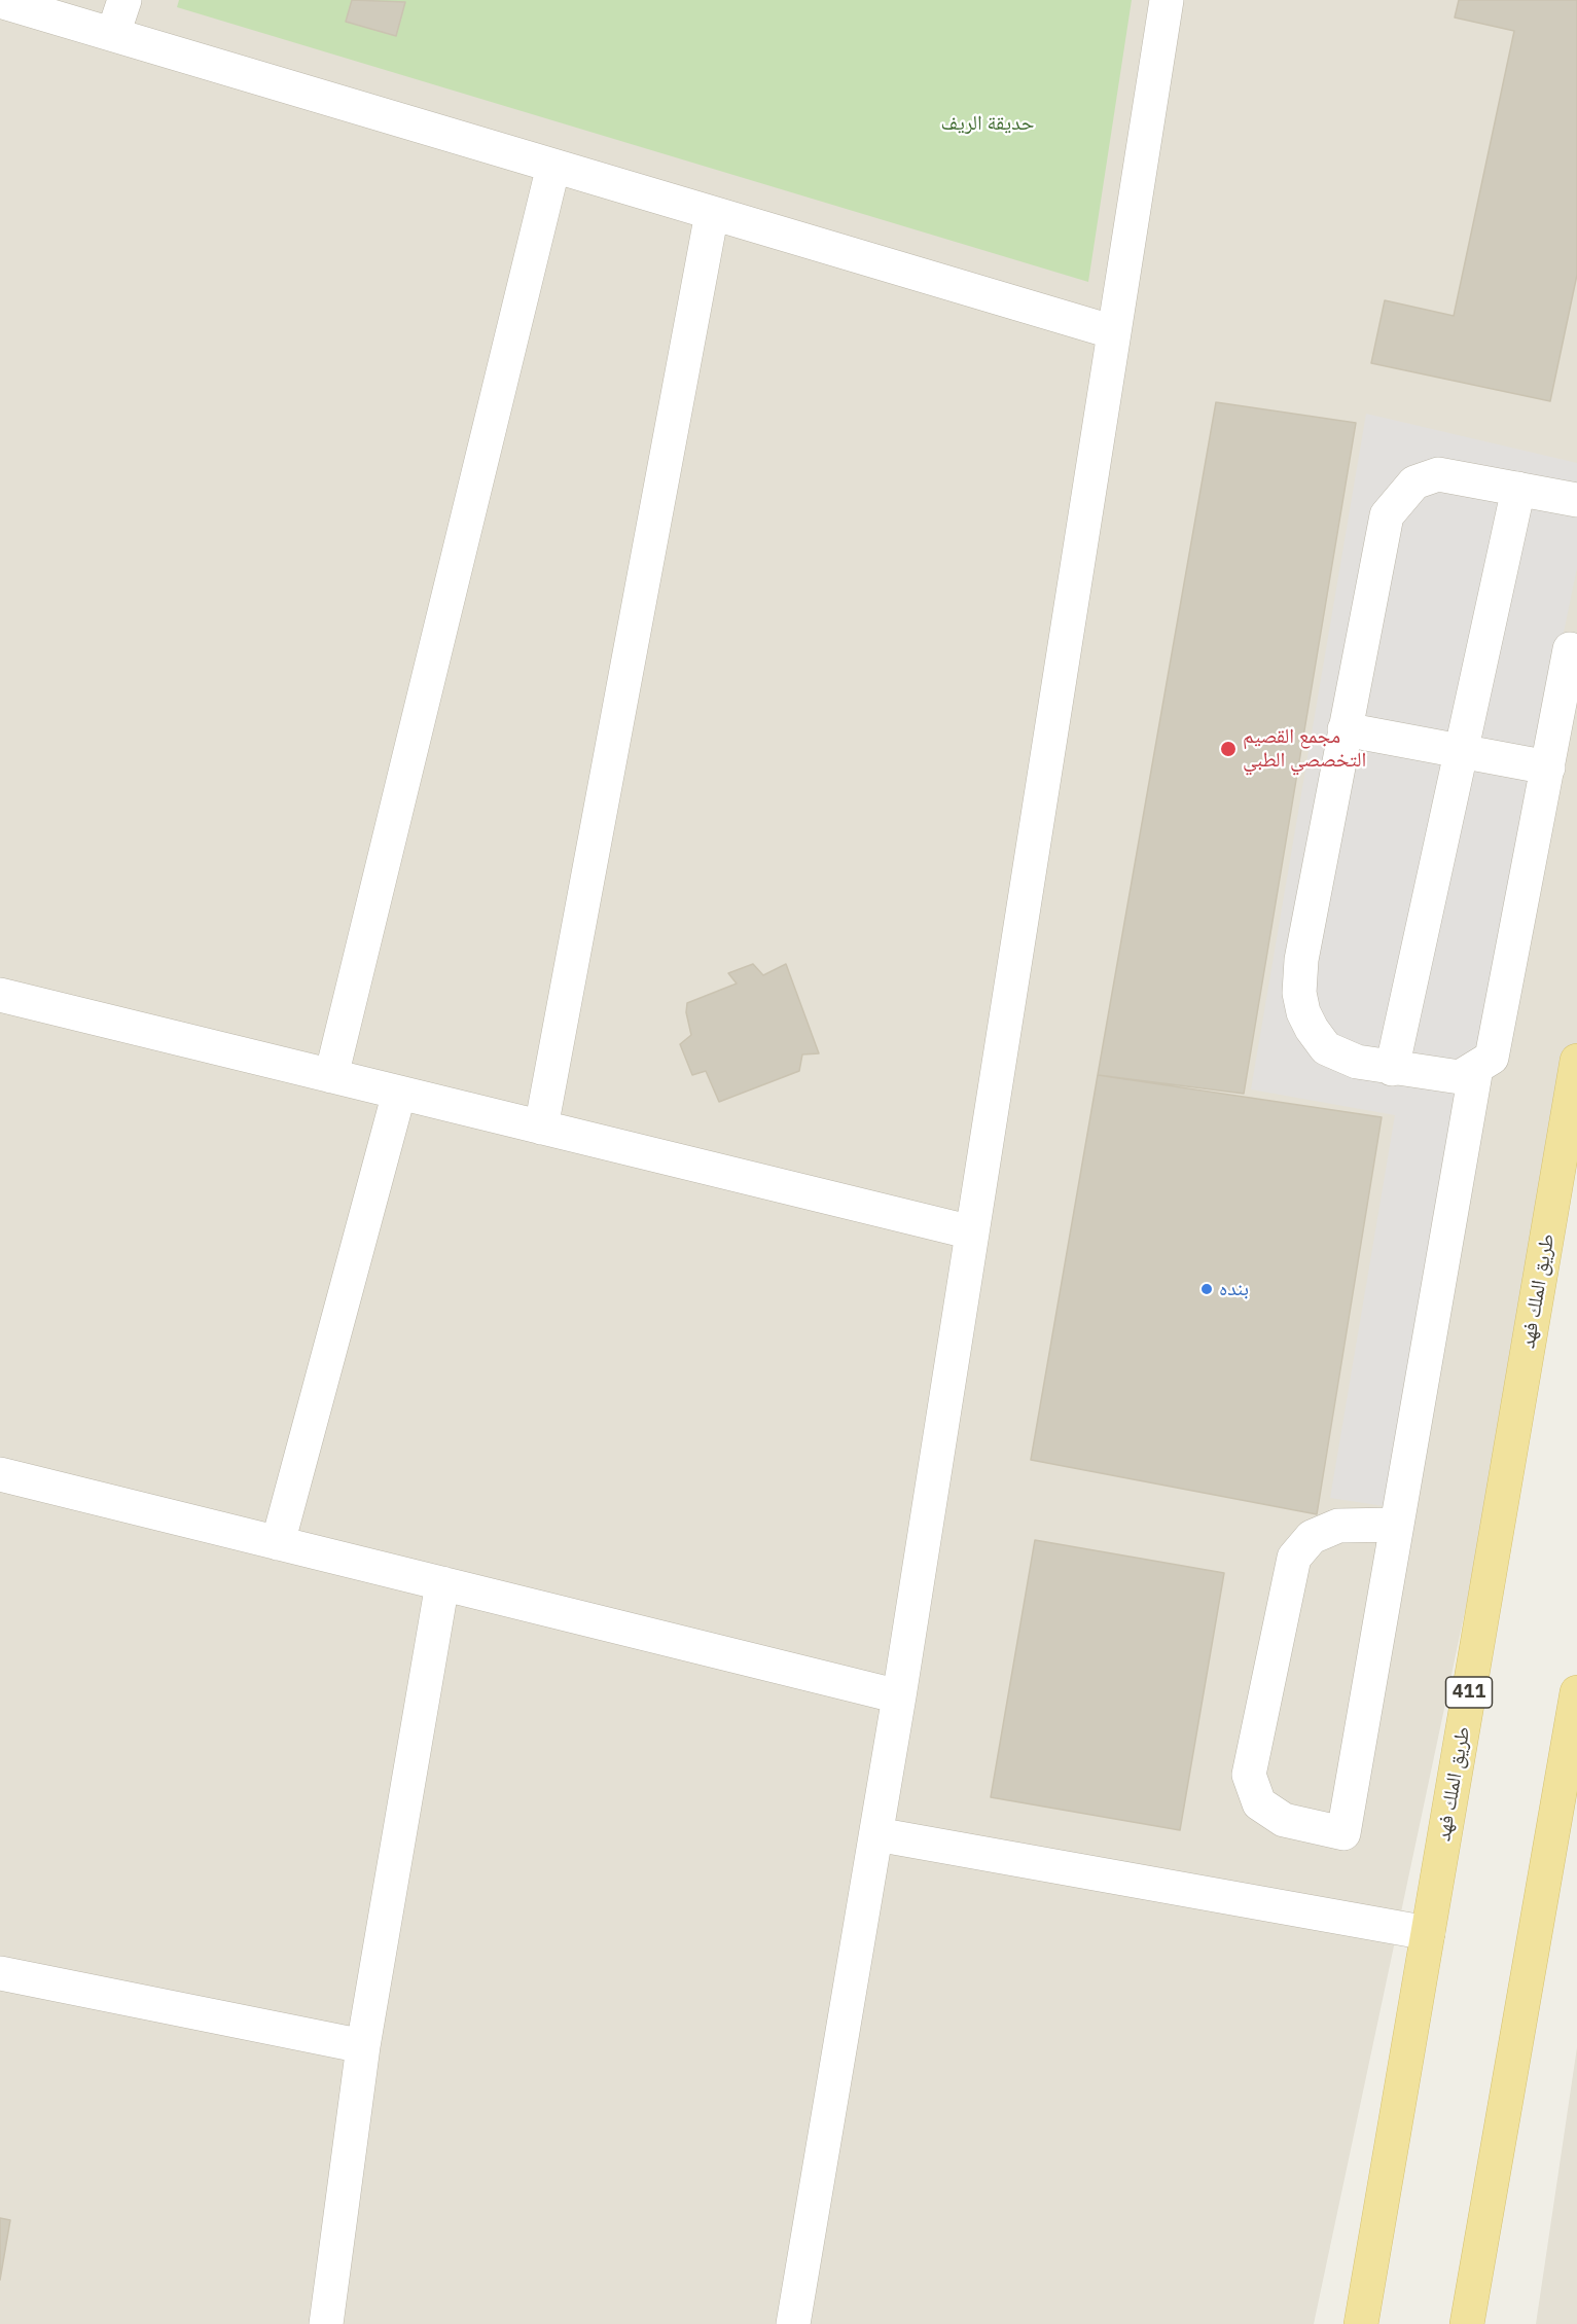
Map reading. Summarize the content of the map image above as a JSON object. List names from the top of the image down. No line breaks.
{"streets":{"main road":["طريق الملك فهد","411"]},"parks":["حديقة الريف"],"places":["مجمع القصيم التخصصي الطبي","بنده"]}
